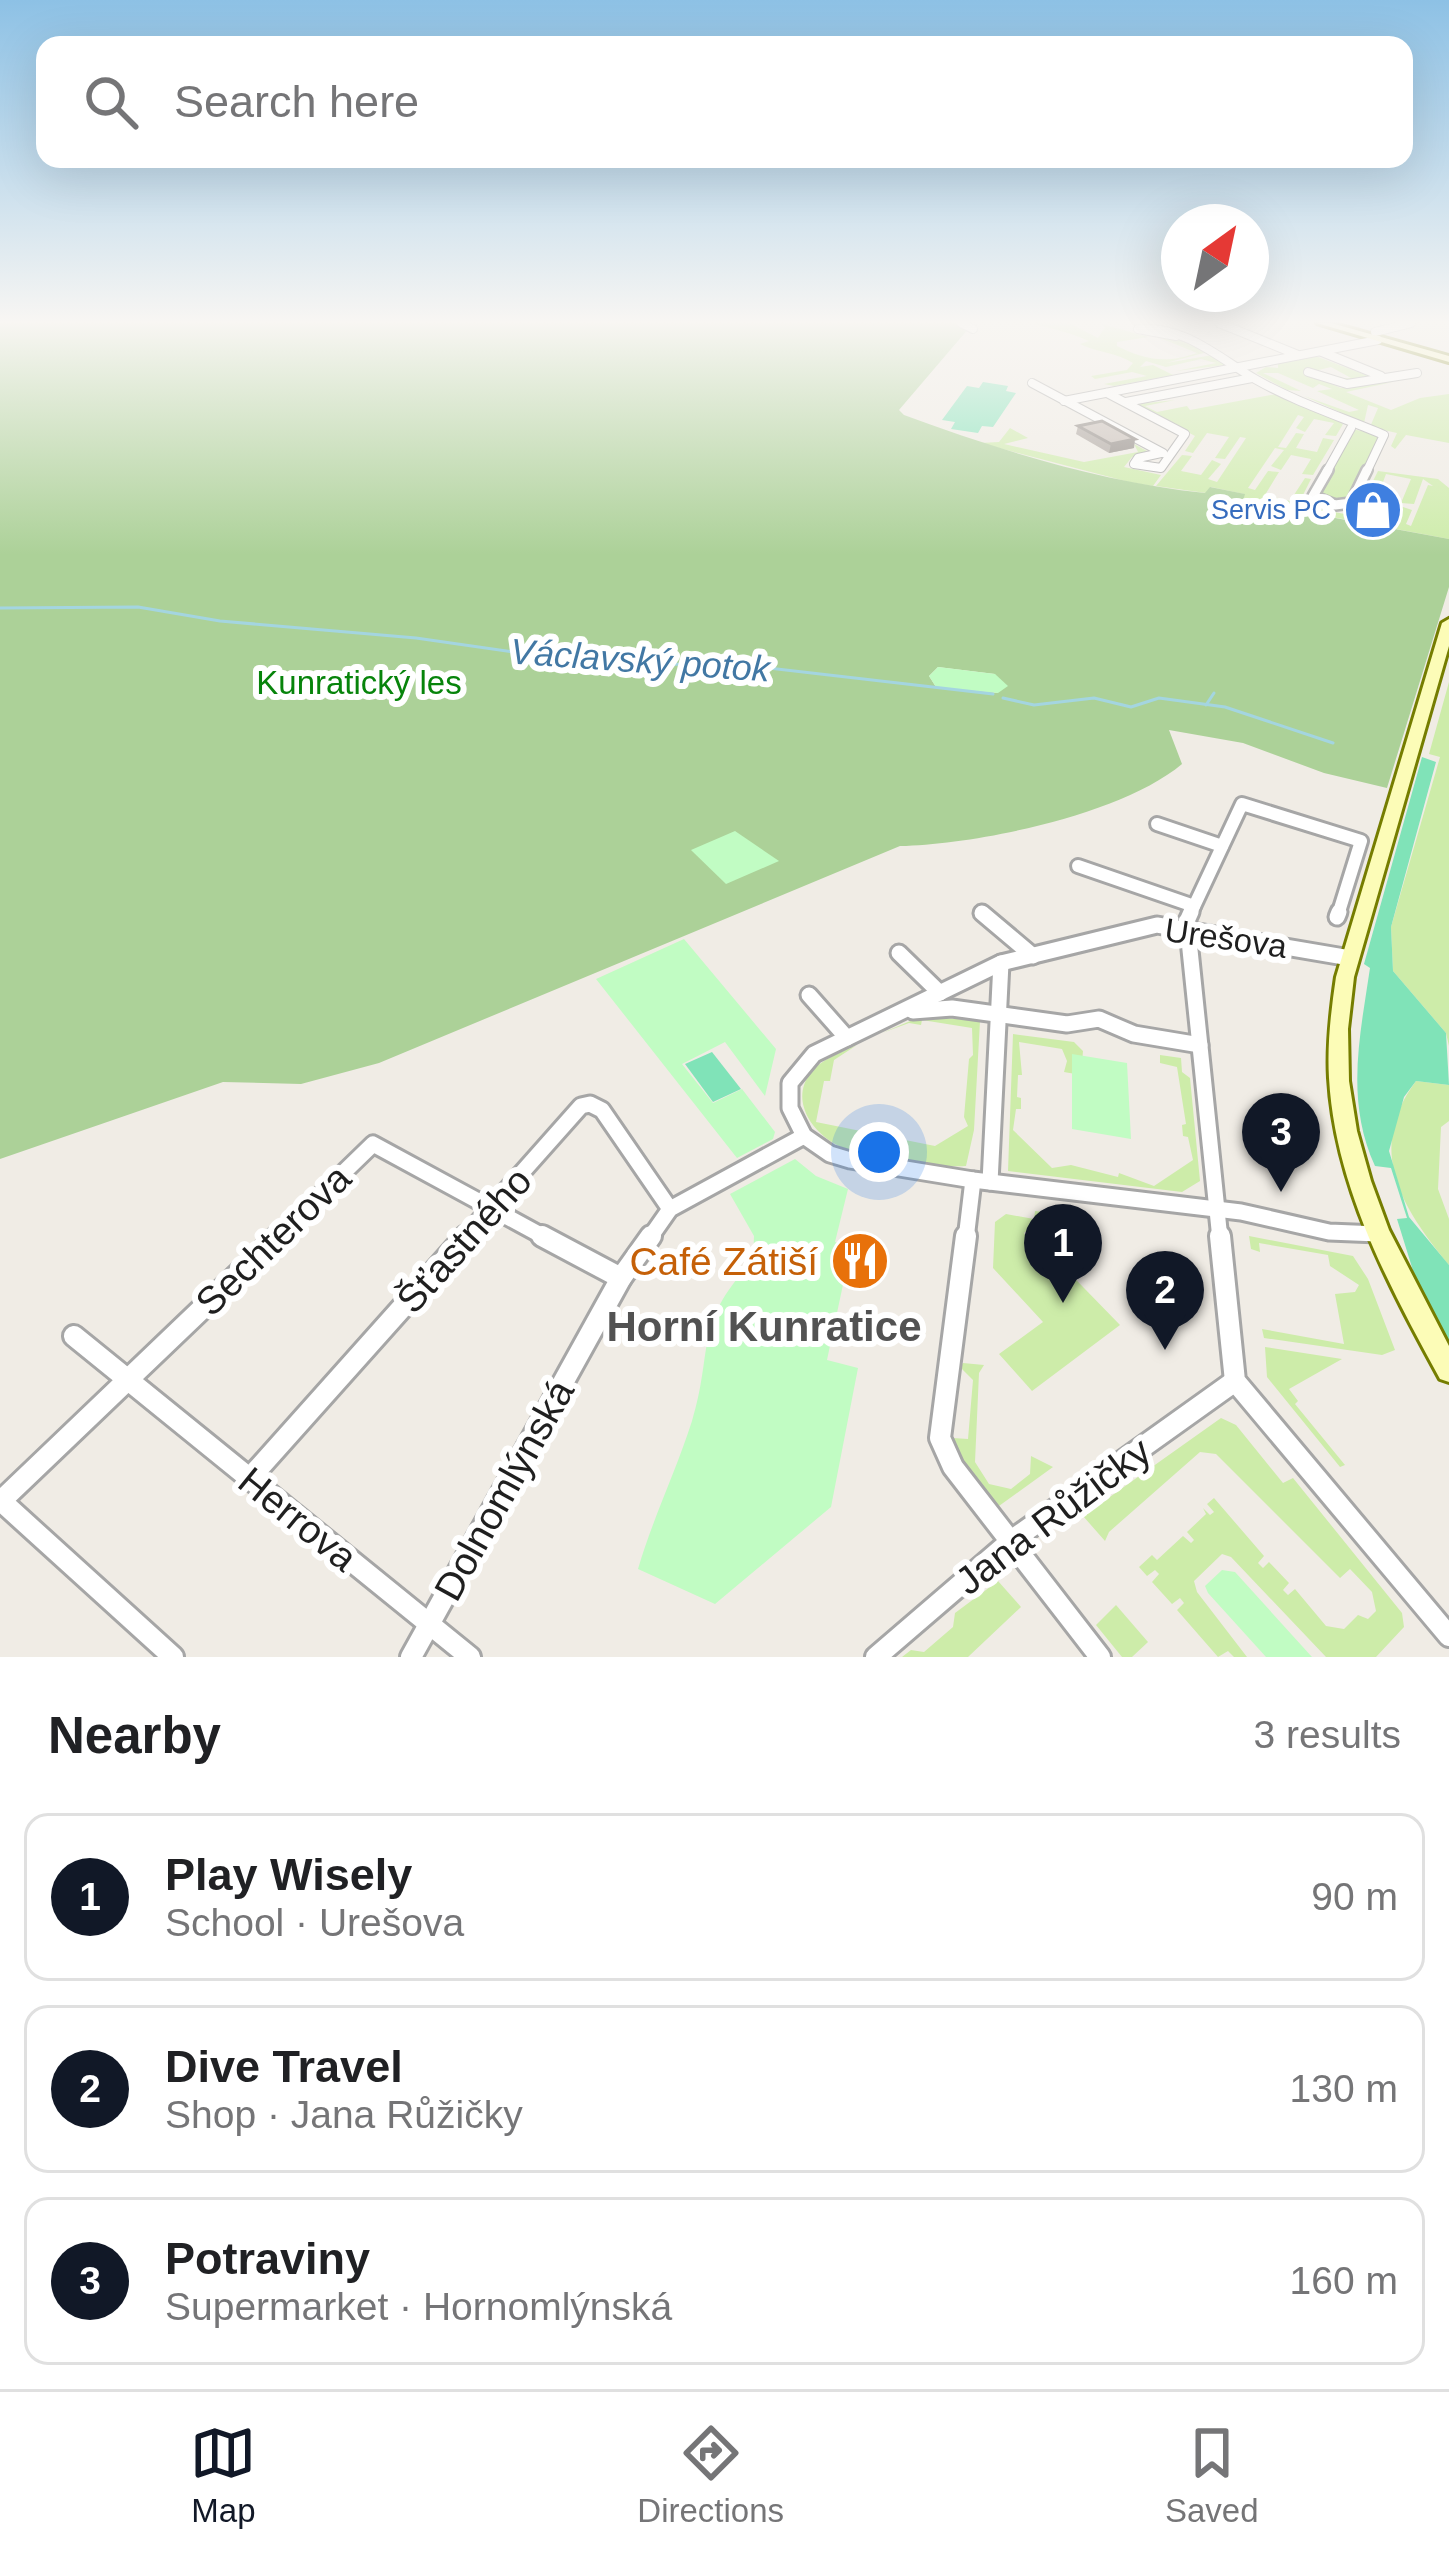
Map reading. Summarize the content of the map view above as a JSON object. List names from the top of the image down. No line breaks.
{"streets":{"street":["Urešova","Sechterova","Šťastného","Dolnomlýnská","Jana Růžičky","Herrova"]},"crossings":[["Urešova","Dolnomlýnská"],["Sechterova","Šťastného"],["Sechterova","Dolnomlýnská"],["Sechterova","Herrova"],["Šťastného","Dolnomlýnská"],["Šťastného","Herrova"],["Dolnomlýnská","Herrova"]],"districts":["Horní Kunratice"],"water":["Václavský potok"],"parks":["Kunratický les"],"places":{"shop":["Servis PC"],"restaurant":["Café Zátiší"]},"north":"top right","page":{"search":"Search here","pins":["3","1","2"],"heading":["Nearby","3 results"],"list":[{"mark":"1","name":"Play Wisely","note":"School · Urešova","value":"90 m"},{"mark":"2","name":"Dive Travel","note":"Shop · Jana Růžičky","value":"130 m"},{"mark":"3","name":"Potraviny","note":"Supermarket · Hornomlýnská","value":"160 m"}],"nav":["Map","Directions","Saved"]}}
